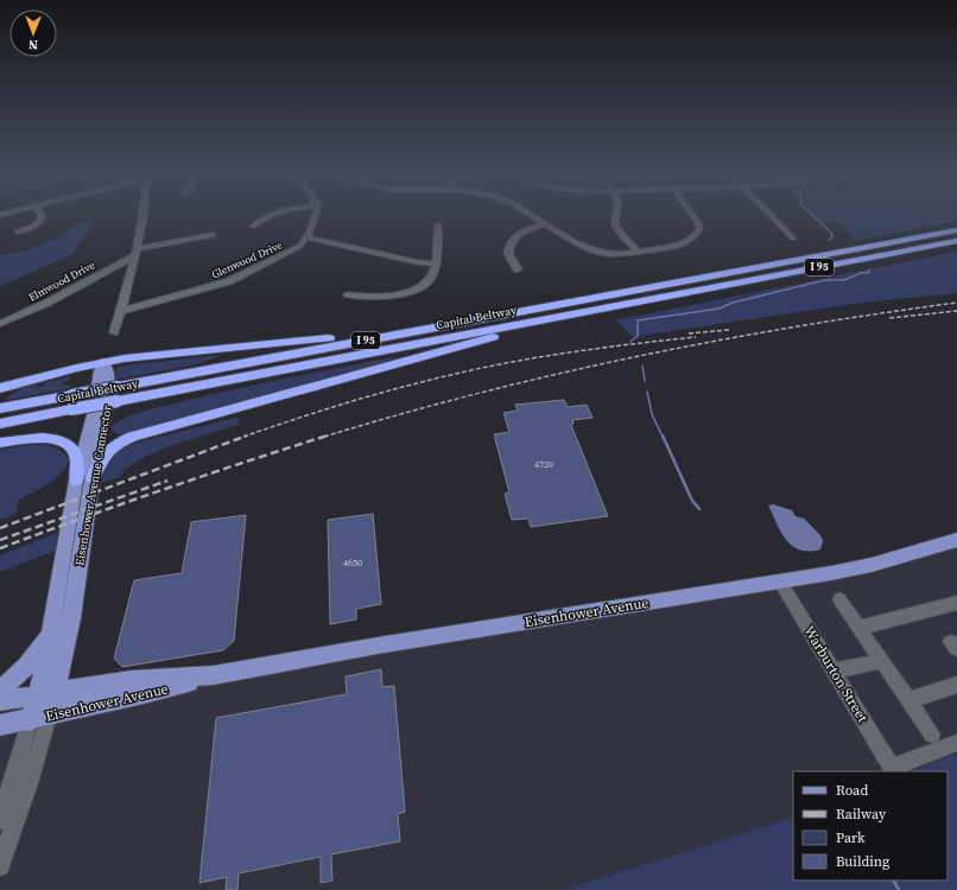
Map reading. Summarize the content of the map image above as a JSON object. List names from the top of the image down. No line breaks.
{"streets":{"highway":["I 95","Capital Beltway"],"main road":["Eisenhower Avenue Connector","Eisenhower Avenue"],"street":["Glenwood Drive","Elmwood Drive","Warburton Street"]},"crossings":[["Eisenhower Avenue Connector","Eisenhower Avenue"],["Eisenhower Avenue","Warburton Street"]],"house_numbers":["4720","4650"],"legend":["Road","Railway","Park","Building"],"north":"bottom"}
